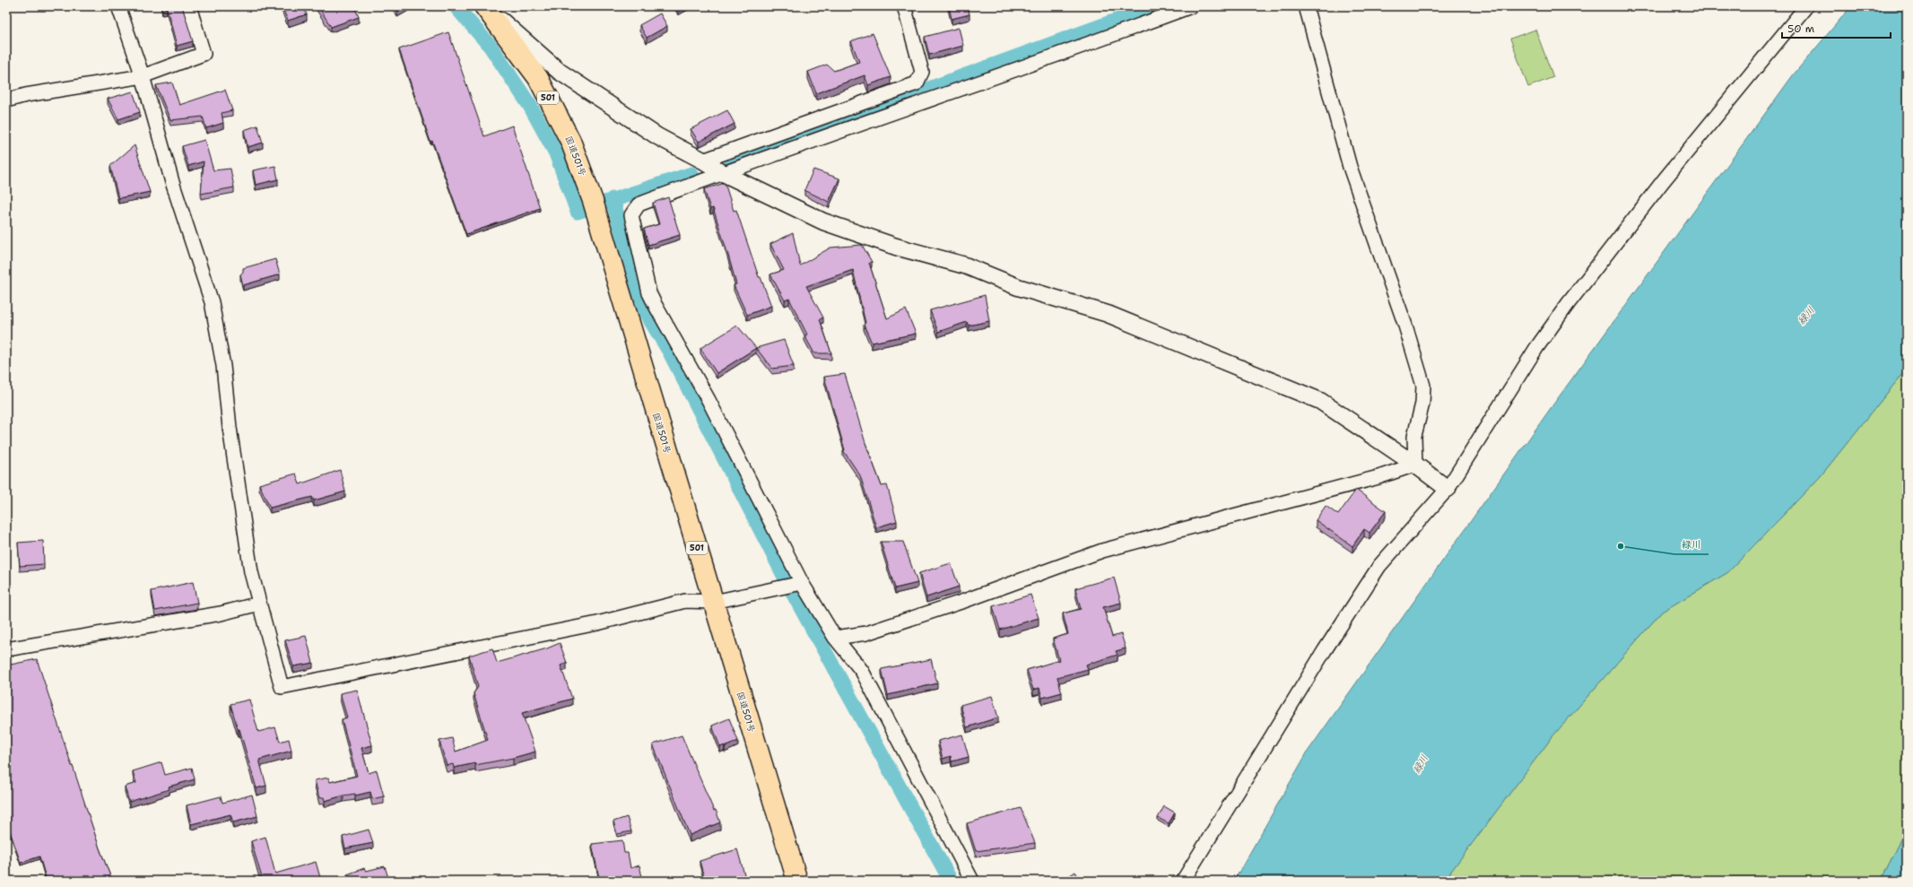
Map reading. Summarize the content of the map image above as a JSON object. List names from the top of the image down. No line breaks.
{"streets":{"highway":["501","国道501号"]},"water":["緑川"],"places":["緑川"],"scale_bar":"50 m"}
